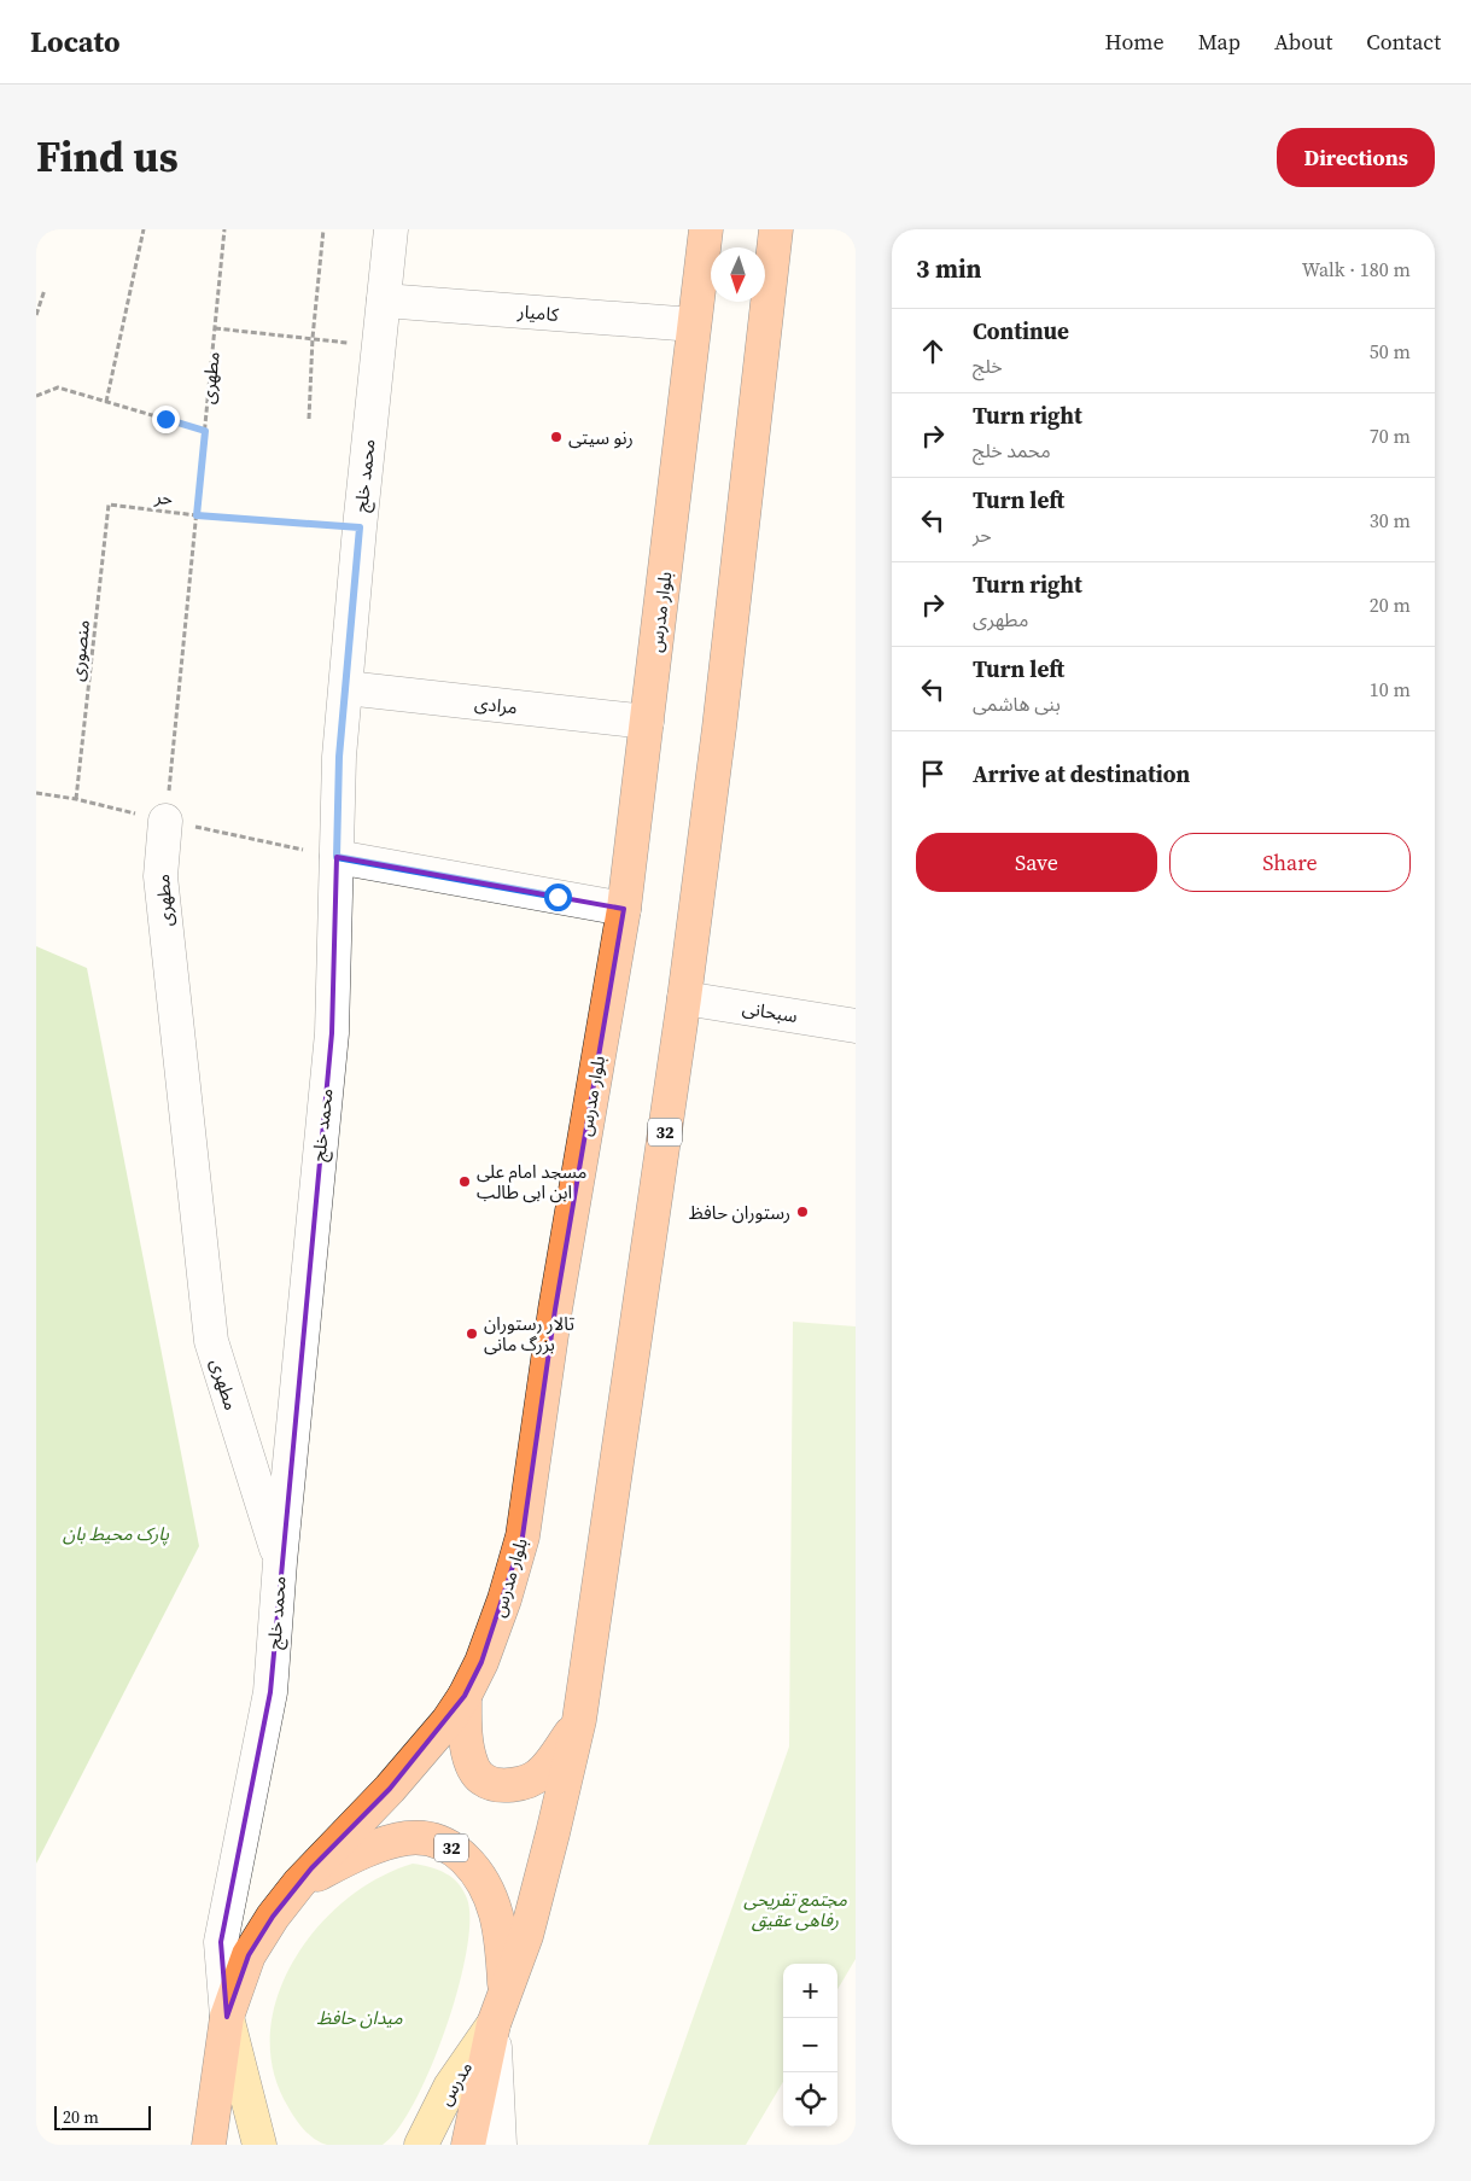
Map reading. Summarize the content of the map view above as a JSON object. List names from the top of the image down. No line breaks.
{"streets":{"highway":["بلوار مدرس","32"],"main road":["مدرس"],"street":["کامیار","مطهری","محمد خلج","مرادی","سبحانی"],"path":["حر","منصوری"]},"crossings":[["کامیار","محمد خلج"],["کامیار","بلوار مدرس"],["مطهری","محمد خلج"],["مطهری","حر"],["محمد خلج","حر"],["محمد خلج","بلوار مدرس"],["محمد خلج","مرادی"],["حر","منصوری"],["بلوار مدرس","مرادی"],["بلوار مدرس","32"],["سبحانی","32"],["32","مدرس"]],"parks":["پارک محیط بان","مجتمع تفریحی رفاهی عقیق","میدان حافظ"],"places":["رنو سیتی","مسجد امام علی ابن ابی طالب","رستوران حافظ","تالار رستوران بزرگ مانی"],"scale_bar":"20 m","north":"bottom","page":{"header":"Locato","nav":["Home","Map","About","Contact"],"title":"Find us","buttons":["Directions",["Save","Share"]],"heading":["3 min","Walk · 180 m"],"list":[["Continue","خلج","50 m"],["Turn right","محمد خلج","70 m"],["Turn left","حر","30 m"],["Turn right","مطهری","20 m"],["Turn left","بنی هاشمی","10 m"],"Arrive at destination"],"map_buttons":["+","−"],"scale":"20 m"}}
